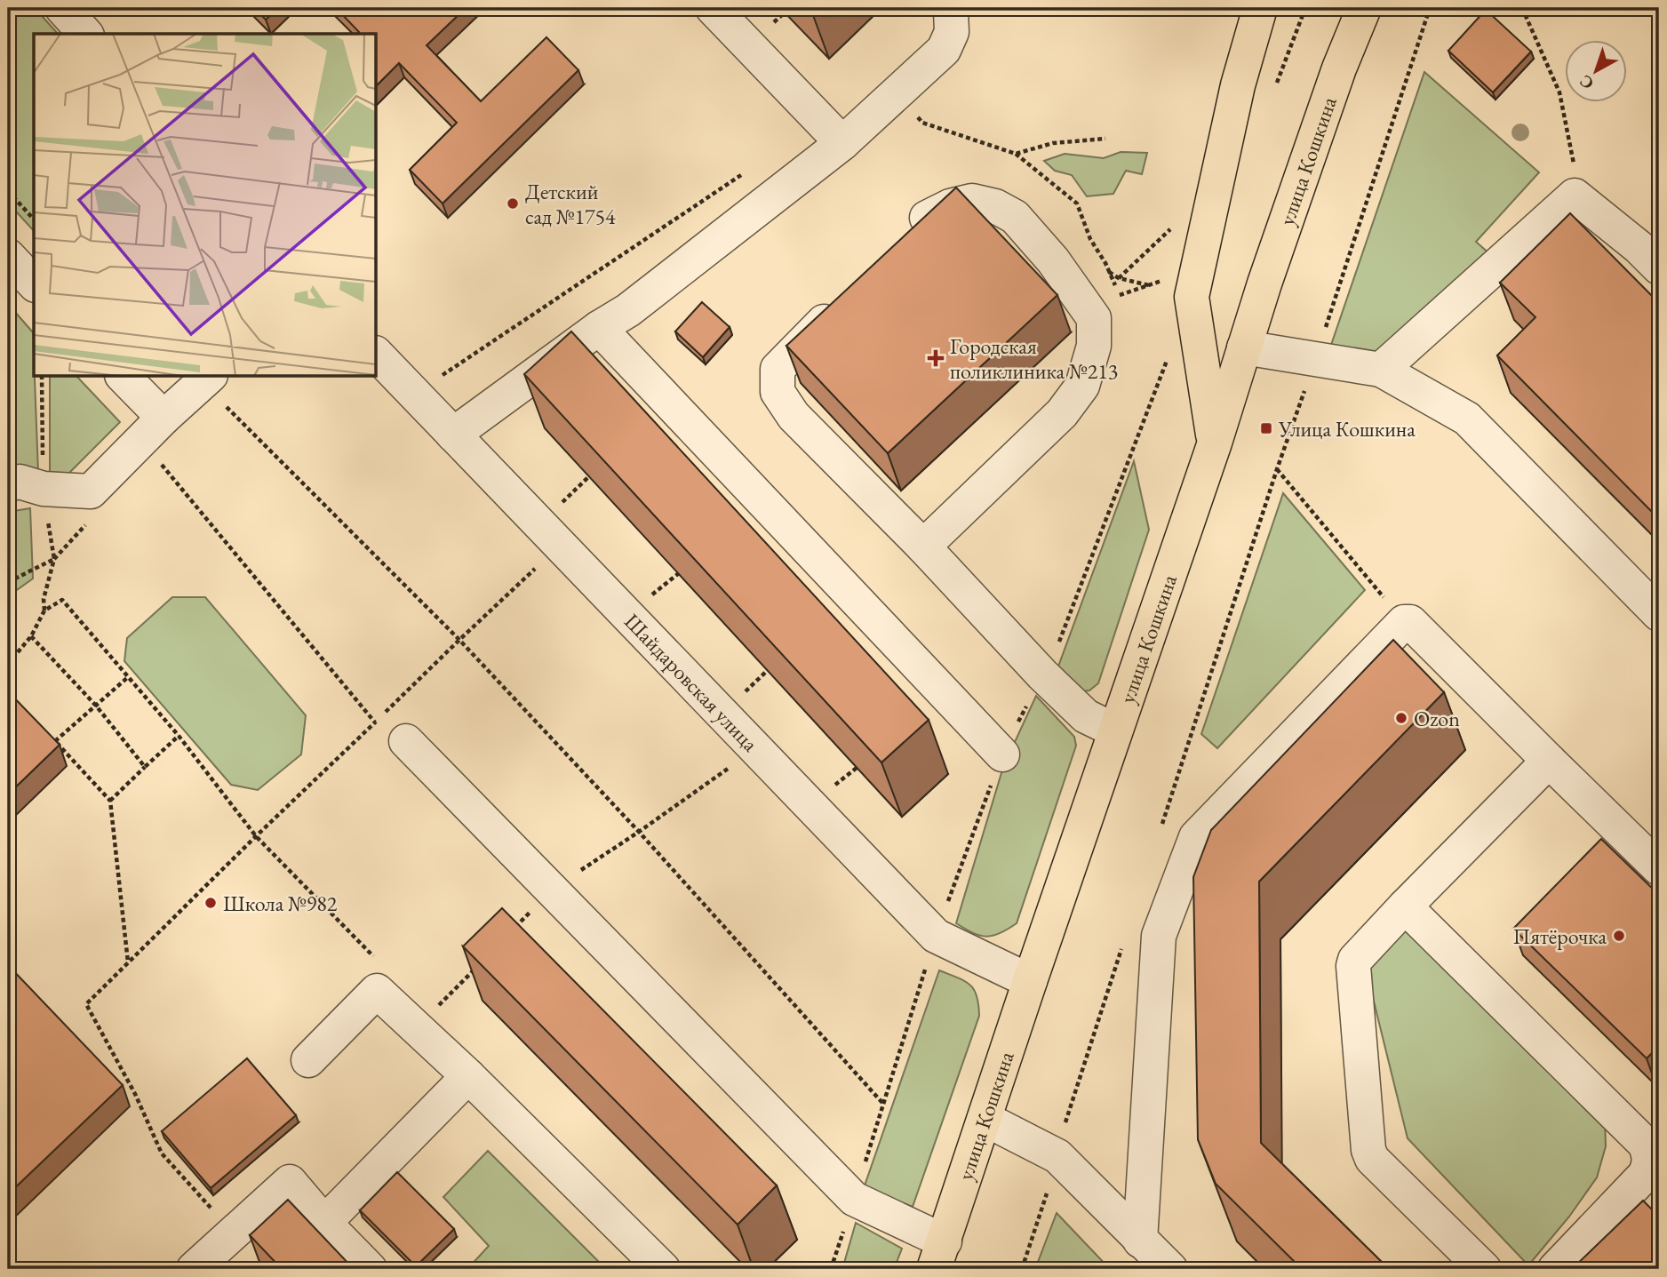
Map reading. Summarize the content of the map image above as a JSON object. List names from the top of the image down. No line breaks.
{"streets":{"main road":["улица Кошкина"],"street":["Шайдаровская улица"]},"crossings":[["улица Кошкина","Шайдаровская улица"]],"places":{"other":["Детский сад №1754","Ozon","Школа №982","Пятёрочка"],"health":["Городская поликлиника №213"],"transit":["Улица Кошкина"]},"north":"bottom left"}
